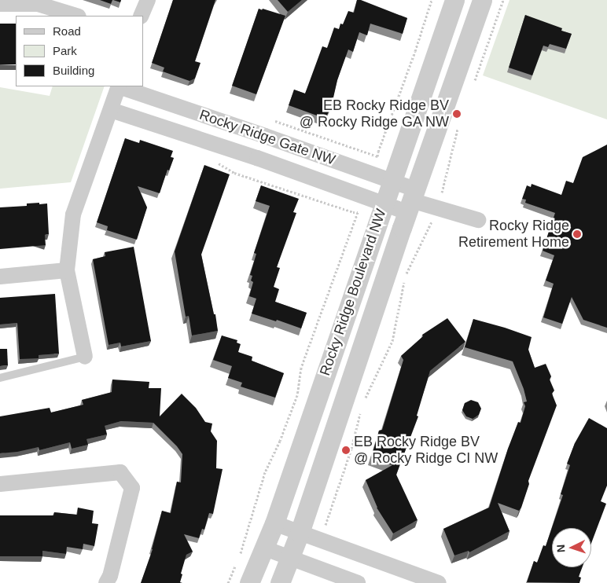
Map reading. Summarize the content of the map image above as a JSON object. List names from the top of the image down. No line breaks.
{"streets":{"street":["Rocky Ridge Gate NW","Rocky Ridge Boulevard NW"]},"crossings":[["Rocky Ridge Gate NW","Rocky Ridge Boulevard NW"]],"places":["EB Rocky Ridge BV @ Rocky Ridge GA NW","Rocky Ridge Retirement Home","EB Rocky Ridge BV @ Rocky Ridge CI NW"],"legend":["Road","Park","Building"],"north":"left"}
